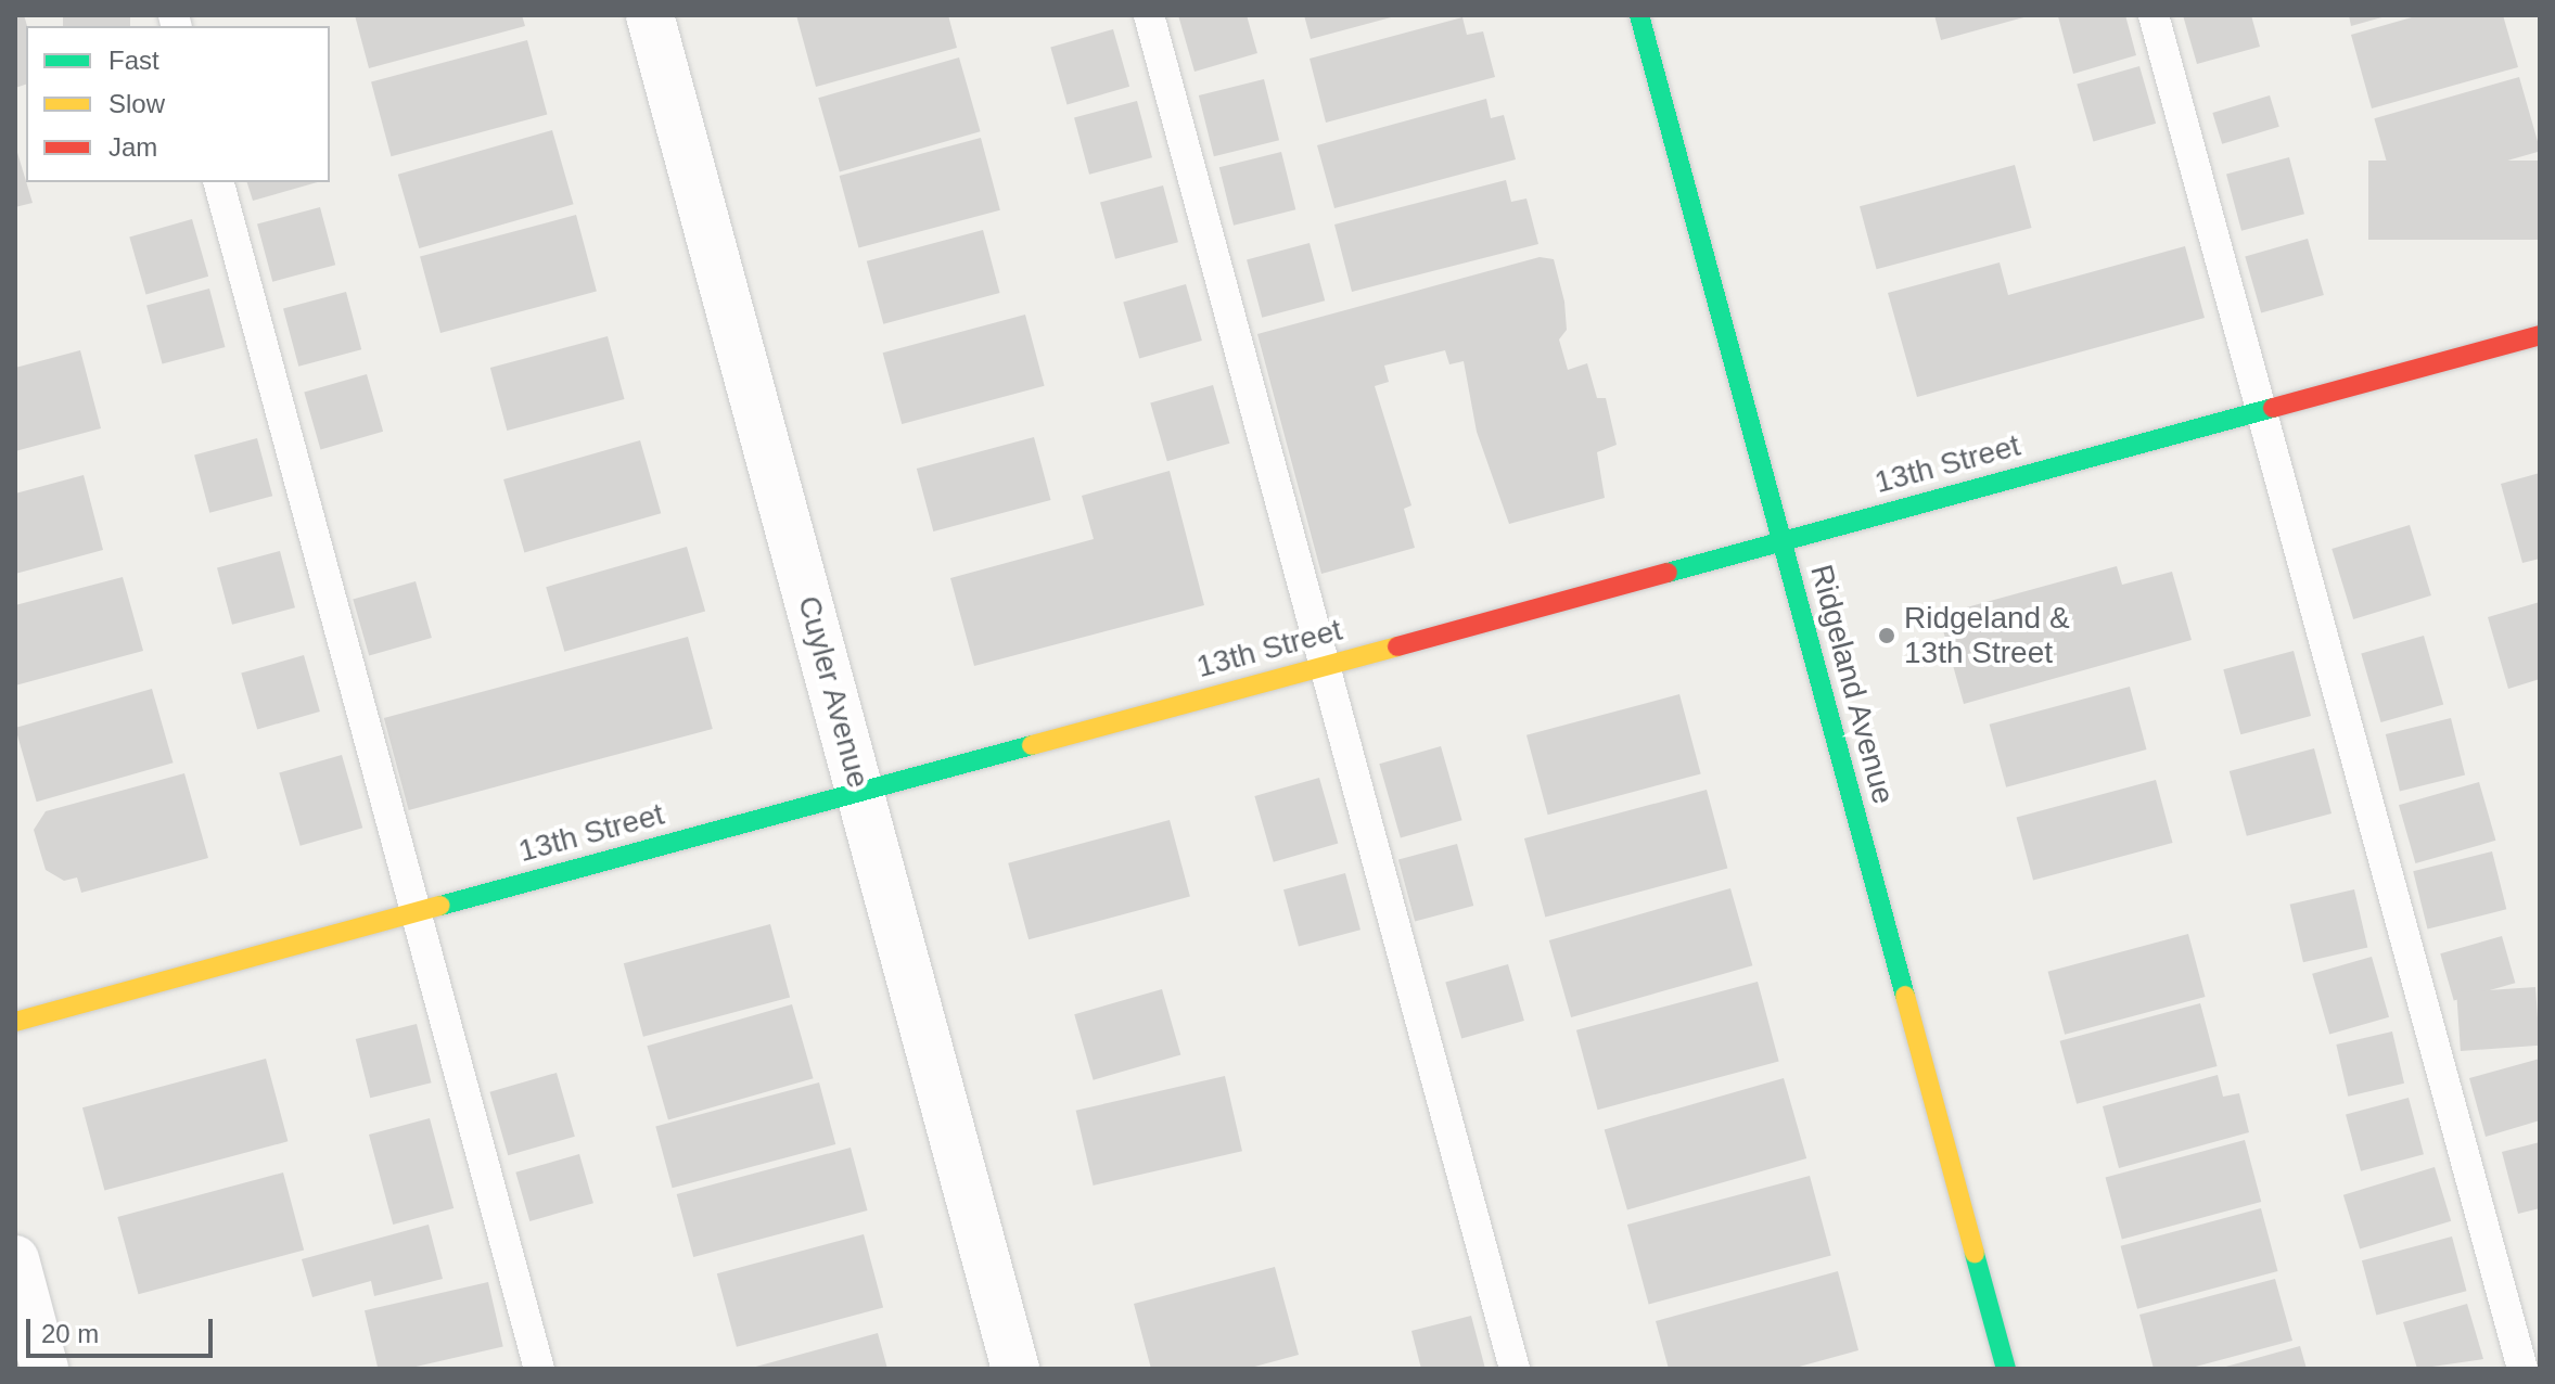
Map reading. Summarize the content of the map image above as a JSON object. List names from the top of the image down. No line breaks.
{"streets":{"street":["13th Street","Ridgeland Avenue","Cuyler Avenue"]},"crossings":[["13th Street","Ridgeland Avenue"],["13th Street","Cuyler Avenue"]],"places":["Ridgeland & 13th Street"],"legend":["Fast","Slow","Jam"],"scale_bar":"20 m"}
